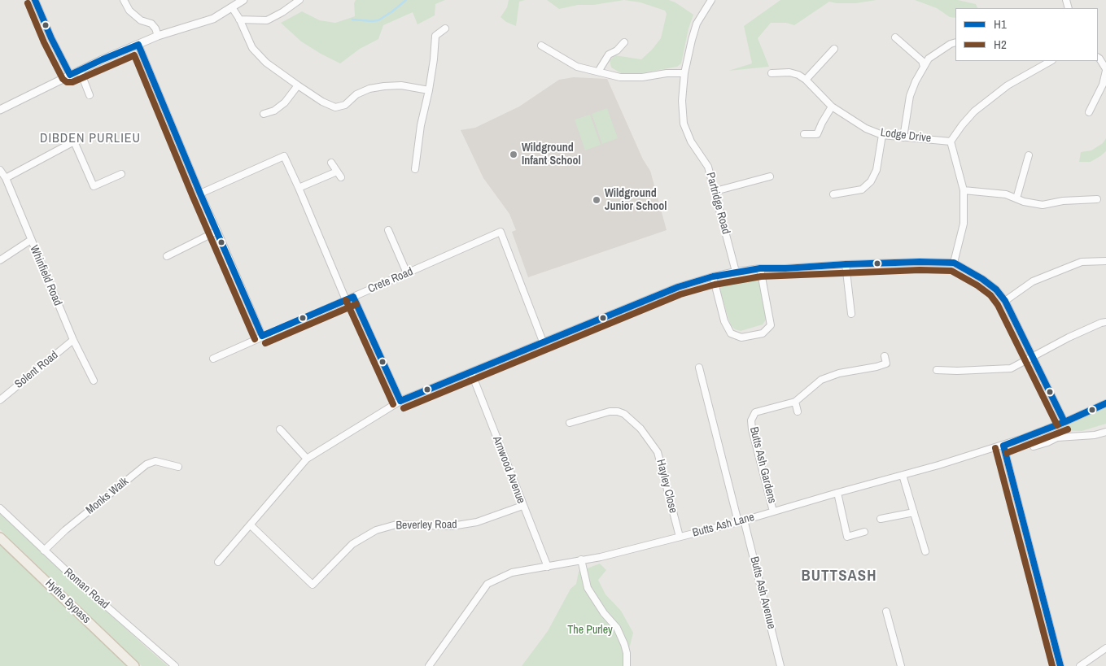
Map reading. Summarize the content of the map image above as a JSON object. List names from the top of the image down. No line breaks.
{"streets":{"main road":["Hythe Bypass"],"street":["Lodge Drive","Partridge Road","Whinfield Road","Crete Road","Solent Road","Butts Ash Gardens","Arnwood Avenue","Hayley Close","Monks Walk","Beverley Road","Butts Ash Lane","Roman Road","Butts Ash Avenue"]},"crossings":[["Whinfield Road","Solent Road"],["Butts Ash Gardens","Butts Ash Lane"],["Arnwood Avenue","Beverley Road"],["Arnwood Avenue","Butts Ash Lane"],["Hayley Close","Butts Ash Lane"],["Monks Walk","Roman Road"],["Butts Ash Lane","Butts Ash Avenue"]],"districts":["DIBDEN PURLIEU","BUTTSASH"],"parks":["The Purley"],"places":["Wildground Infant School","Wildground Junior School"],"lines":["transit line H1","transit line H2"],"legend":["H1","H2"]}
